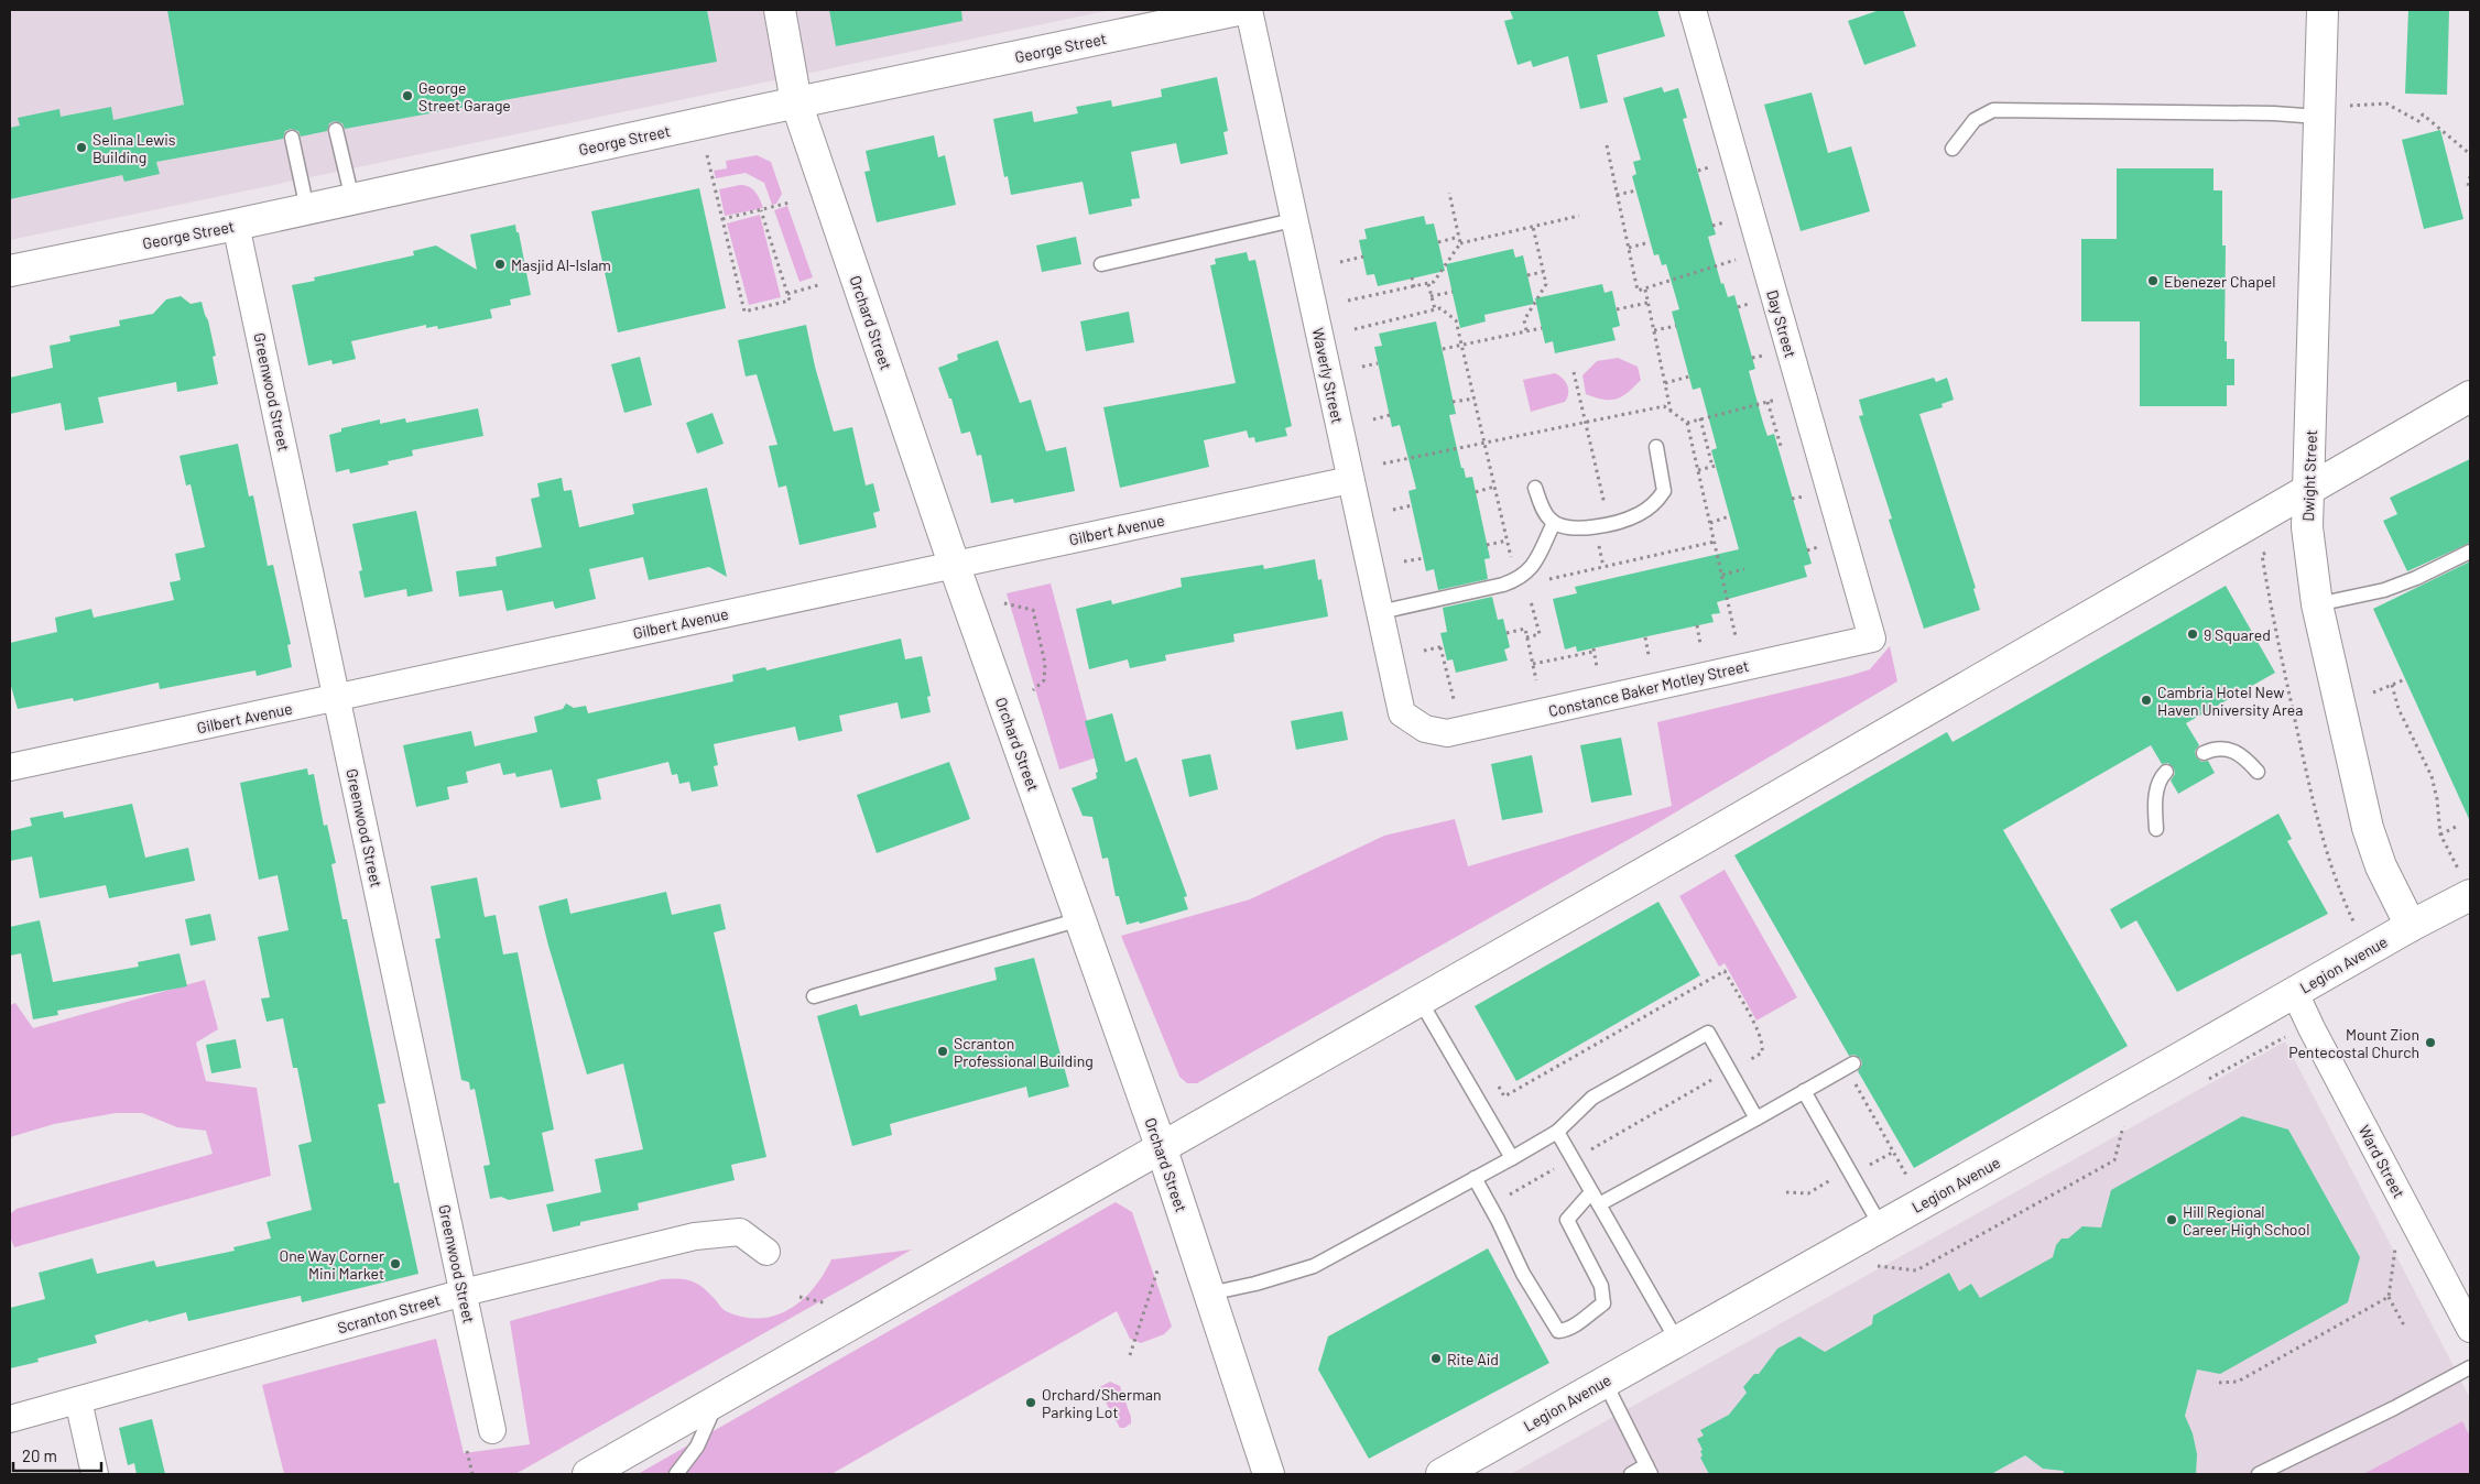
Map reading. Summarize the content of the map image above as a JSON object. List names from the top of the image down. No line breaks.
{"streets":{"main road":["George Street","Orchard Street","Dwight Street","Legion Avenue"],"street":["Day Street","Waverly Street","Greenwood Street","Gilbert Avenue","Constance Baker Motley Street","Ward Street","Scranton Street"]},"crossings":[["George Street","Orchard Street"],["George Street","Greenwood Street"],["Orchard Street","Gilbert Avenue"],["Day Street","Constance Baker Motley Street"],["Waverly Street","Gilbert Avenue"],["Waverly Street","Constance Baker Motley Street"],["Greenwood Street","Gilbert Avenue"],["Greenwood Street","Scranton Street"],["Dwight Street","Legion Avenue"],["Legion Avenue","Ward Street"]],"places":["George Street Garage","Selina Lewis Building","Masjid Al-Islam","Ebenezer Chapel","9 Squared","Cambria Hotel New Haven University Area","Mount Zion Pentecostal Church","Scranton Professional Building","Hill Regional Career High School","One Way Corner Mini Market","Rite Aid","Orchard/Sherman Parking Lot"],"scale_bar":"20 m"}
